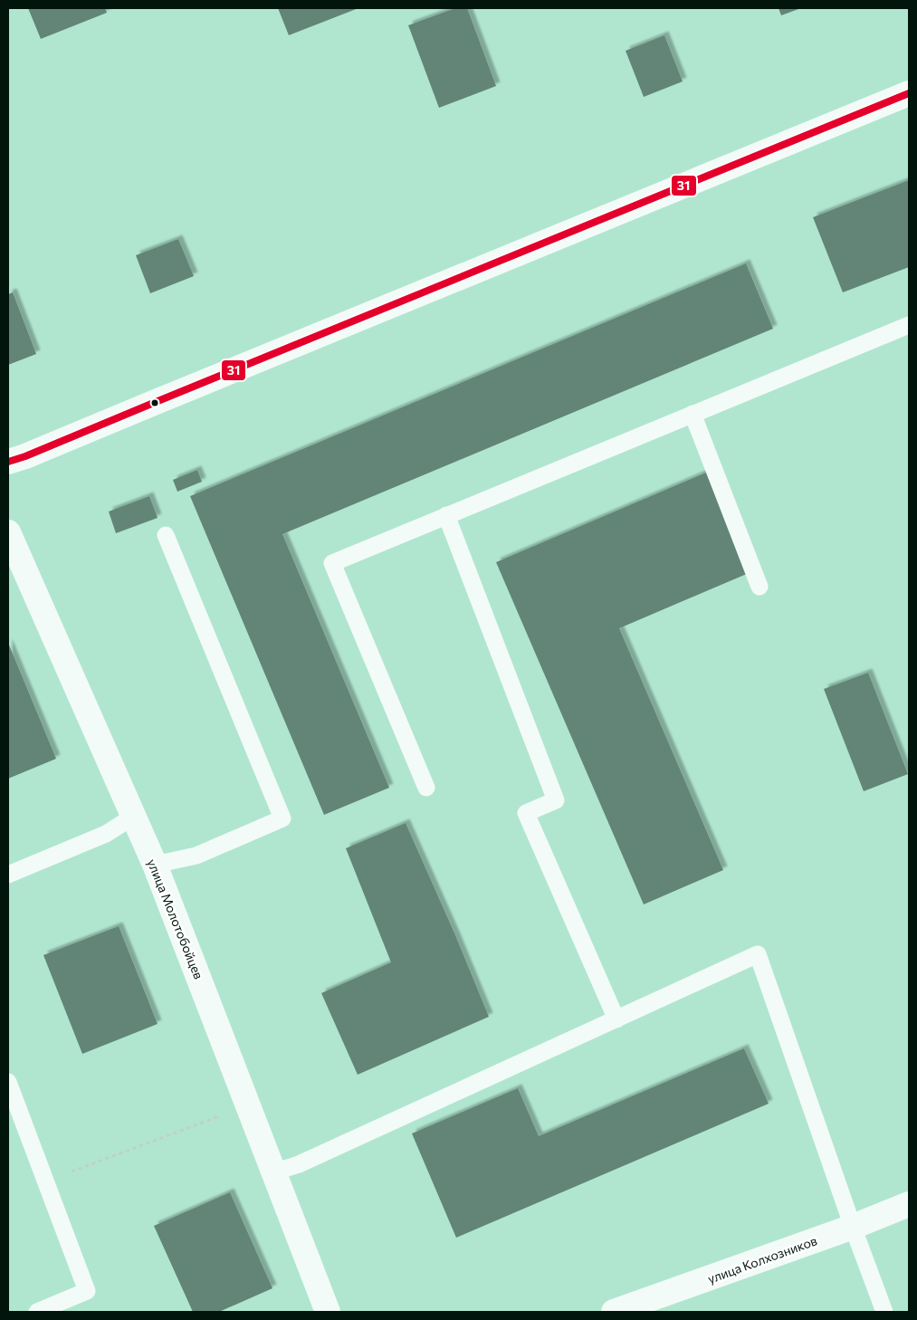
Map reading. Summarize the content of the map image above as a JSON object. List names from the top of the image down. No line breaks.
{"streets":{"street":["улица Молотобойцев","улица Колхозников"]},"lines":["transit line 31"]}
